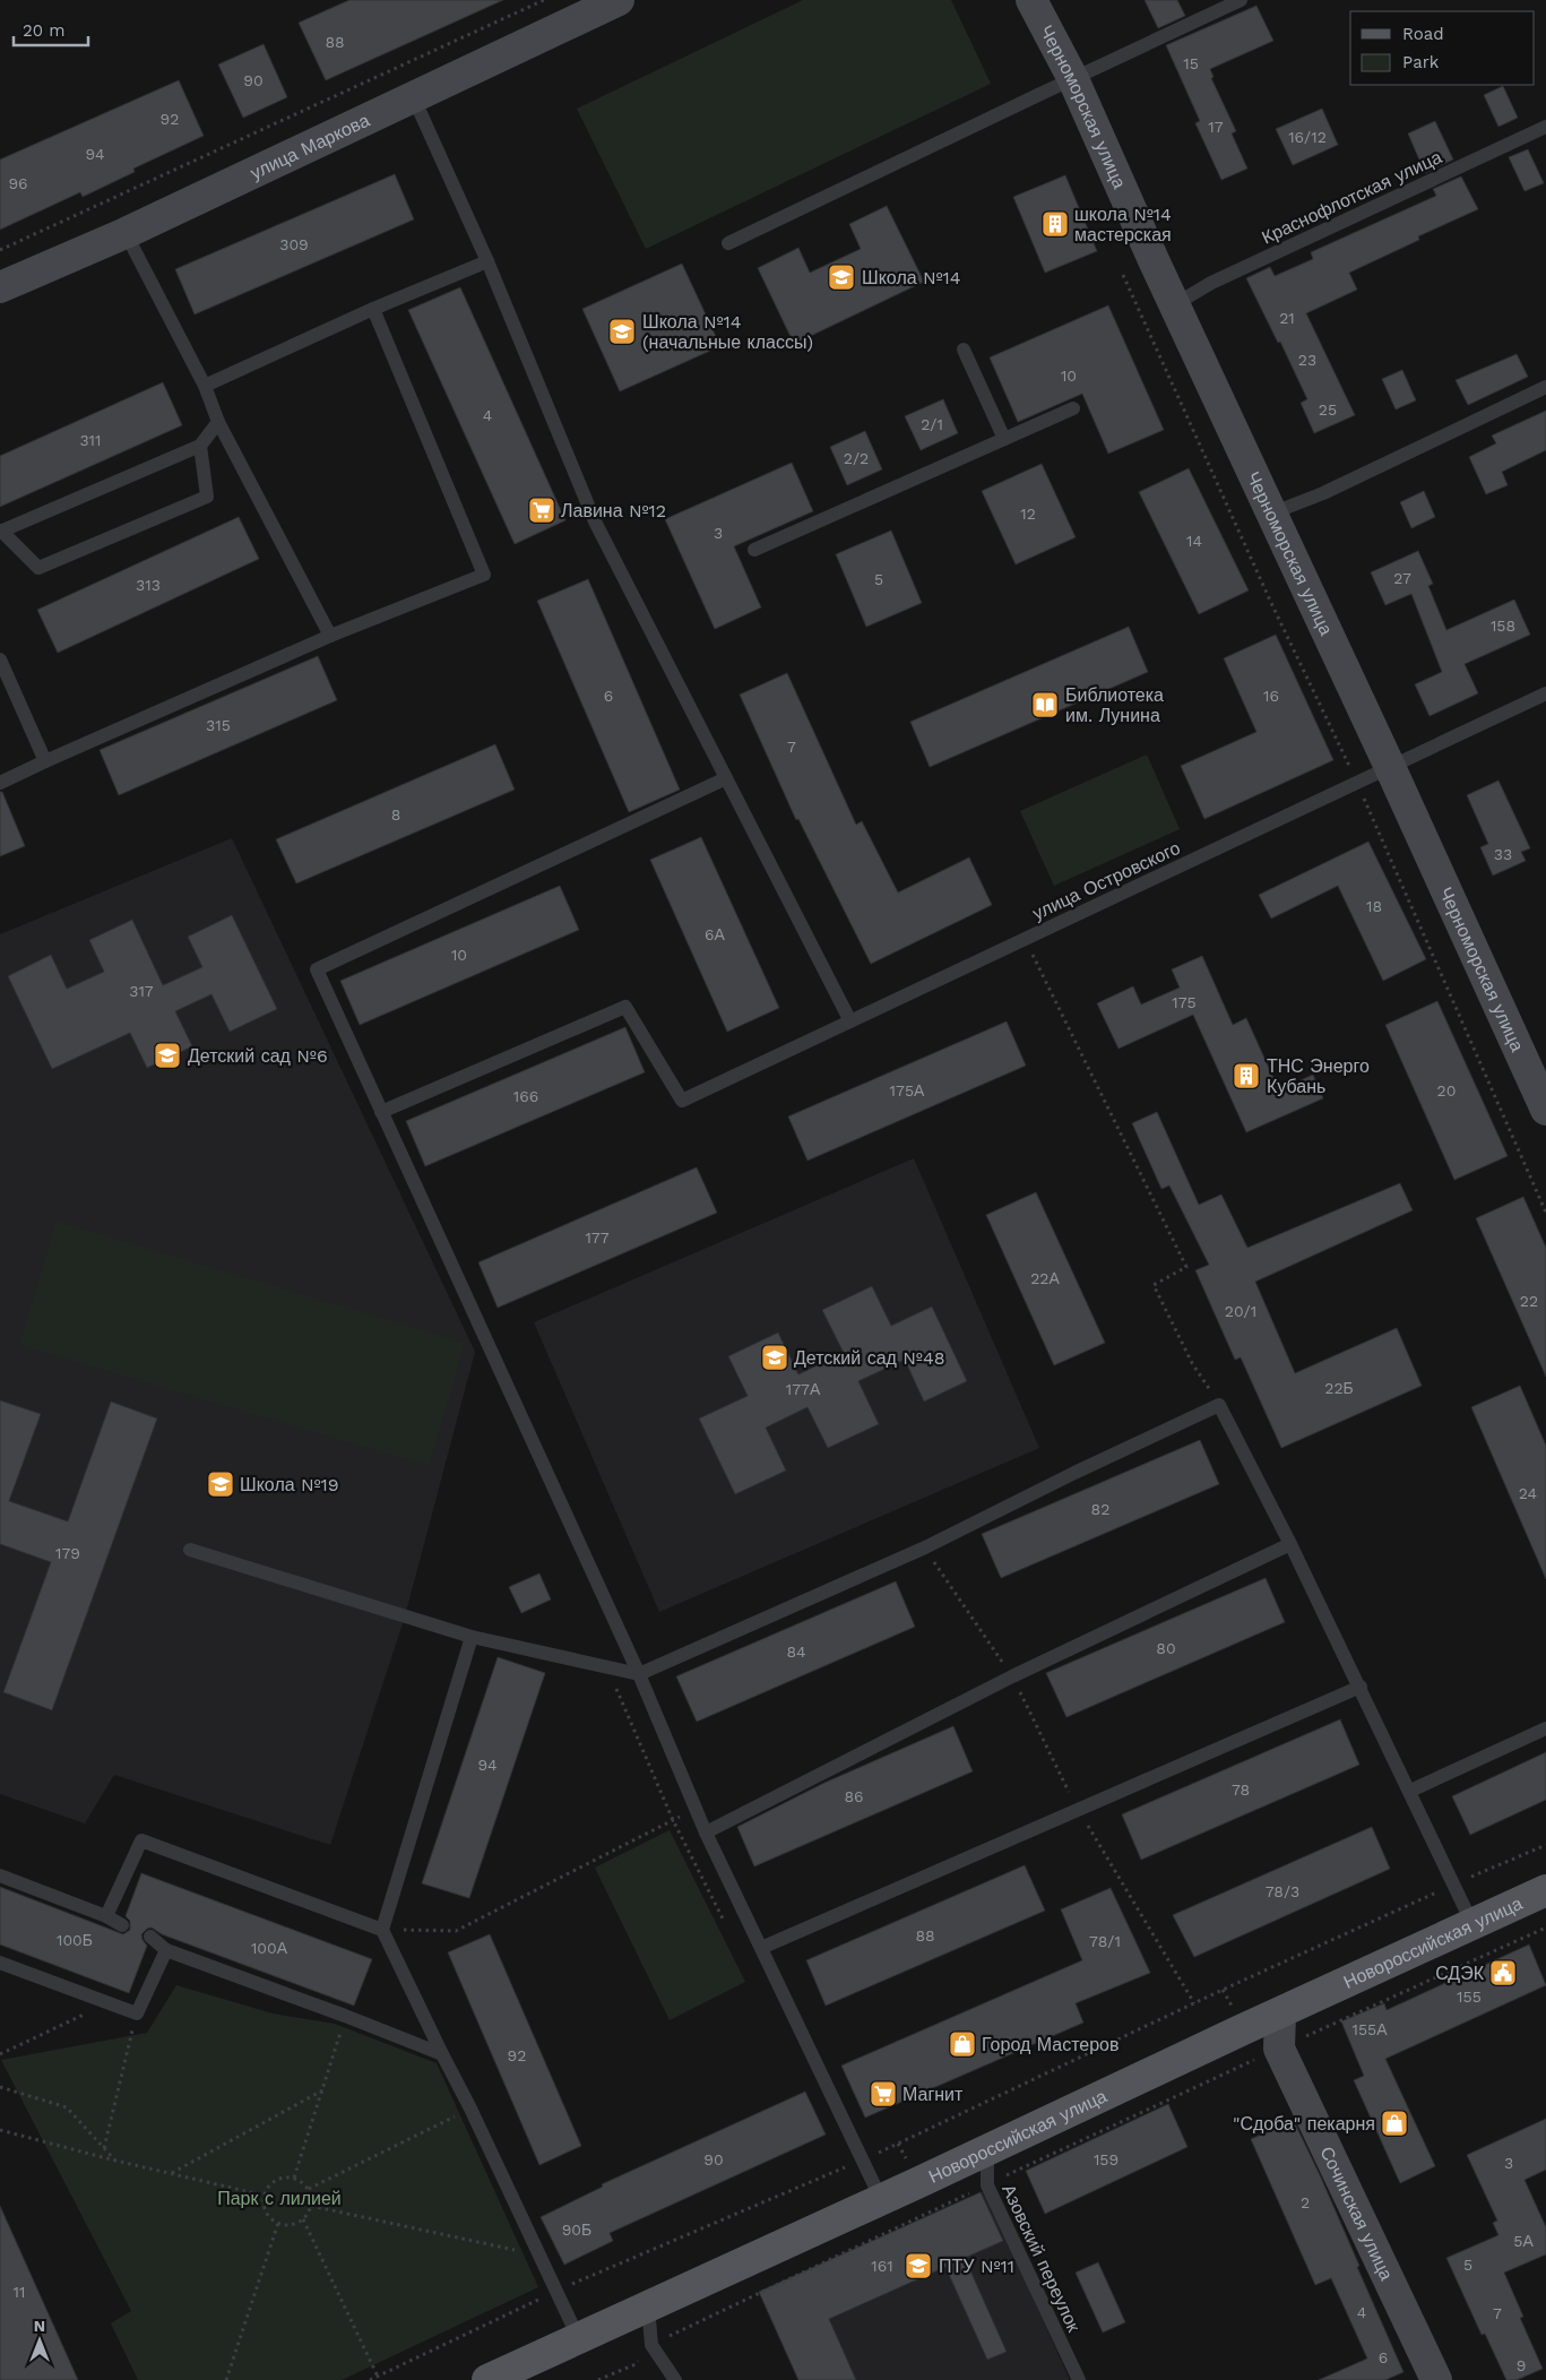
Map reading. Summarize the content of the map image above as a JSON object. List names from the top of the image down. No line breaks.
{"streets":{"main road":["Черноморская улица","улица Маркова","Новороссийская улица","Сочинская улица"],"lane":["Краснофлотская улица","улица Островского","Азовский переулок"]},"crossings":[["Черноморская улица","Краснофлотская улица"],["Черноморская улица","улица Островского"],["Новороссийская улица","Сочинская улица"],["Новороссийская улица","Азовский переулок"]],"parks":["Парк с лилией"],"places":{"building":["школа №14 мастерская","ТНС Энерго Кубань"],"school or university":["Школа №14","Школа №14 (начальные классы)","Детский сад №6","Детский сад №48","Школа №19","ПТУ №11"],"supermarket":["Лавина №12","Магнит"],"library":["Библиотека им. Лунина"],"public building":["СДЭК"],"shop":["Город Мастеров","\"Сдоба\" пекарня"]},"house_numbers":["88","15","90","92","17","16/12","94","96","309","21","23","10","25","4","2/1","311","2/2","12","3","14","27","5","313","158","6","16","315","7","8","33","18","6А","10","317","175","175А","20","166","177","22А","22","20/1","22Б","177А","24","82","179","80","84","94","78","86","78/3","88","100Б","78/1","100А","155","155А","92","90","159","3","2","90Б","5А","5","161","11","4","7","6","9"],"legend":["Road","Park"],"scale_bar":"20 m","north":"top"}
